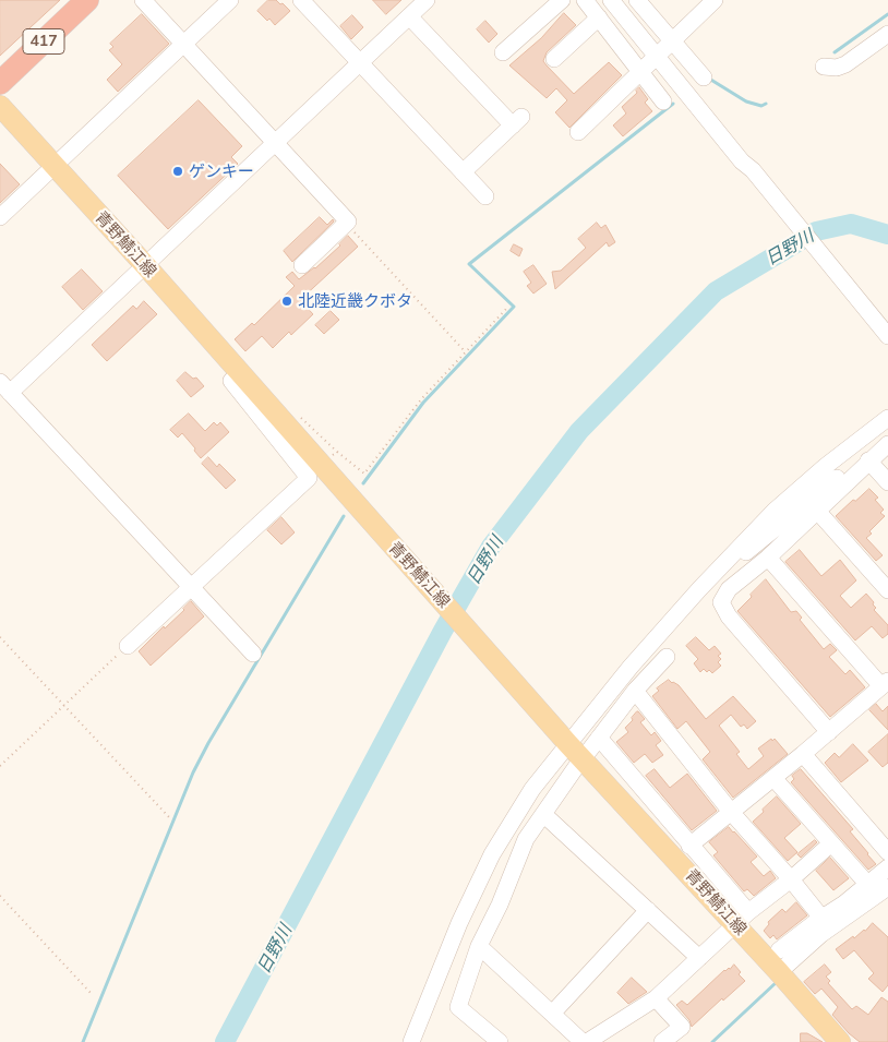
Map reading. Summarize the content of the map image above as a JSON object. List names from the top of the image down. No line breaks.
{"streets":{"highway":["417"],"main road":["青野鯖江線"]},"water":["日野川"],"places":["ゲンキー","北陸近畿クボタ"]}
